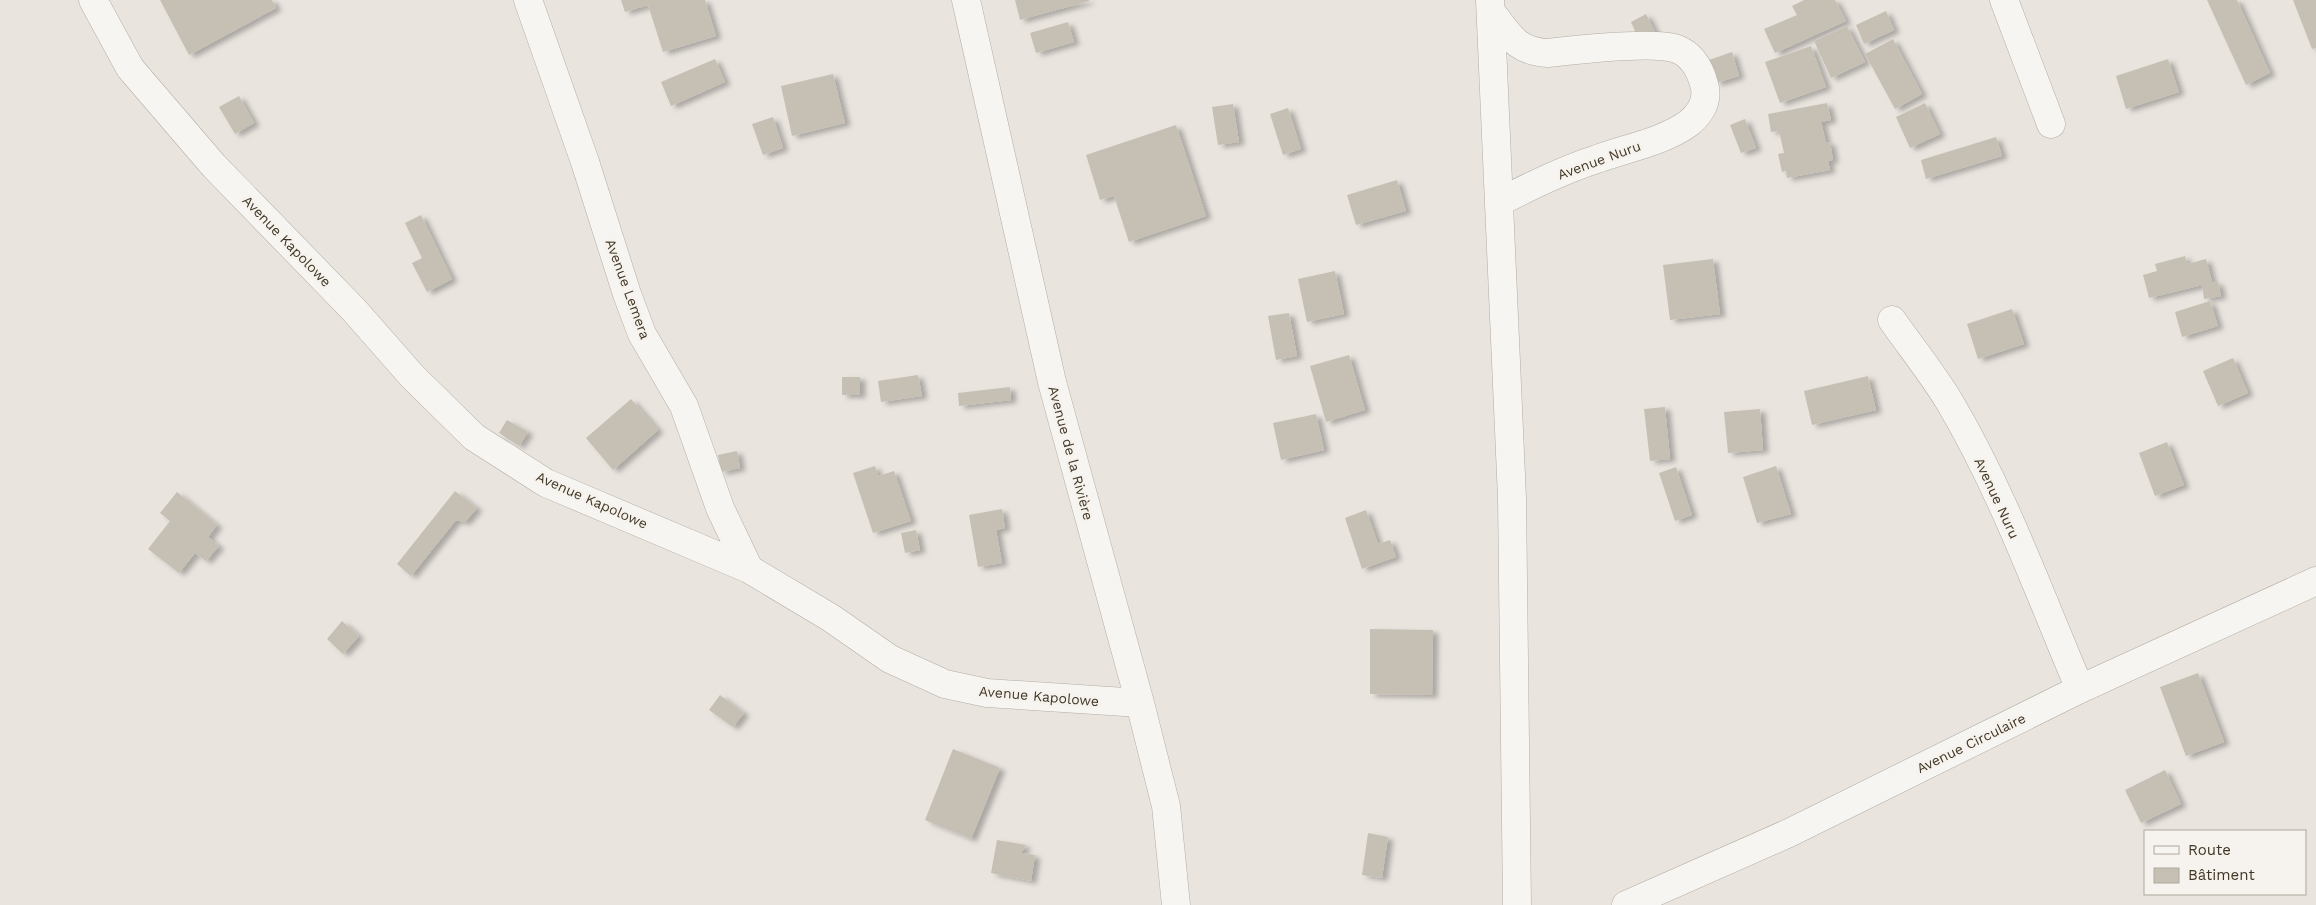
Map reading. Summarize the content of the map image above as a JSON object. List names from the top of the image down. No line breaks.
{"streets":{"street":["Avenue Nuru","Avenue Kapolowe","Avenue Lemera","Avenue de la Rivière","Avenue Circulaire"]},"crossings":[["Avenue Nuru","Avenue Circulaire"],["Avenue Kapolowe","Avenue Lemera"],["Avenue Kapolowe","Avenue de la Rivière"]],"legend":["Route","Bâtiment"]}
